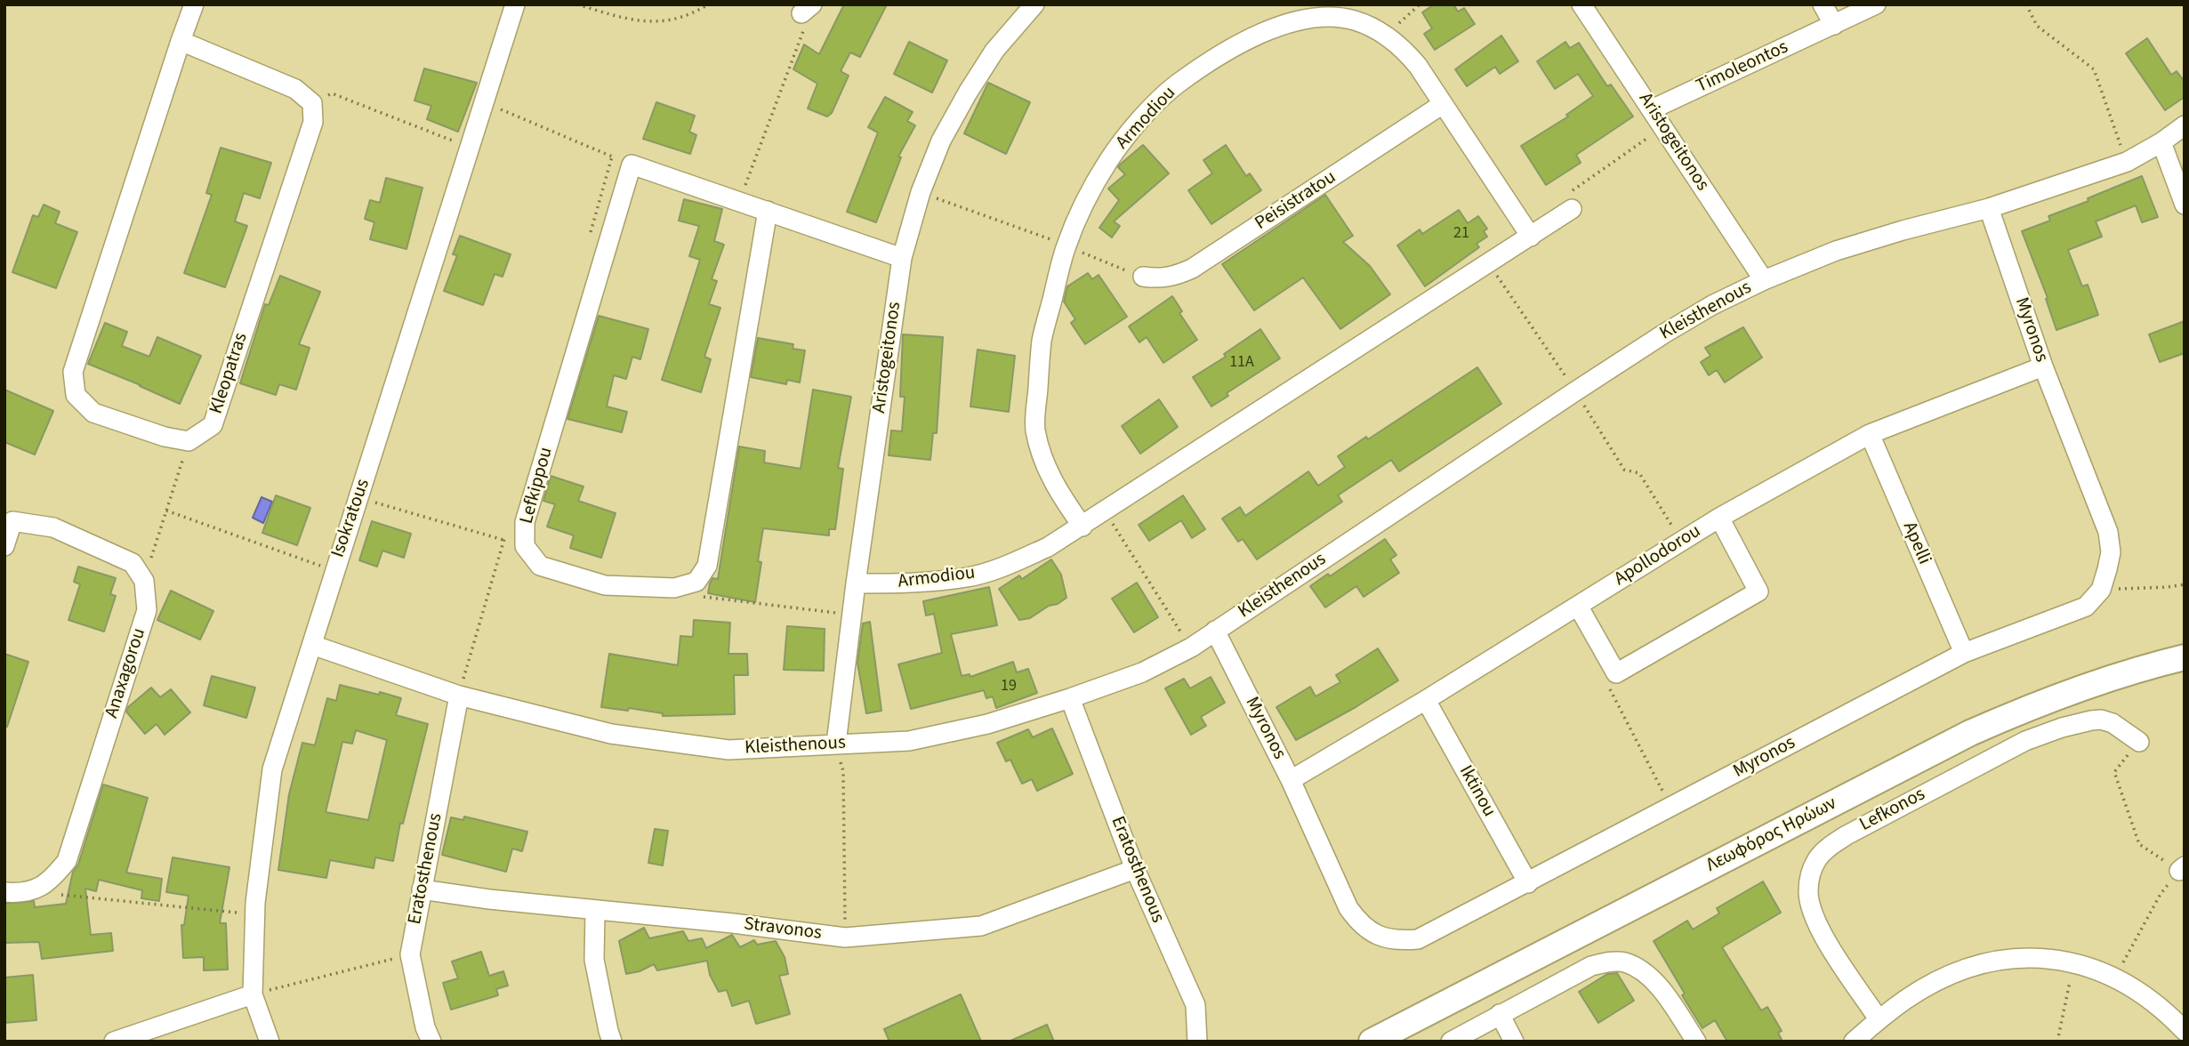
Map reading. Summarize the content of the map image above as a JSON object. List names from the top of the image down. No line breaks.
{"streets":{"main road":["Λεωφόρος Ηρώων"],"street":["Timoleontos","Armodiou","Aristogeitonos","Peisistratou","Kleisthenous","Myronos","Kleopatras","Lefkippou","Isokratous","Apelli","Apollodorou","Anaxagorou","Iktinou","Lefkonos","Eratosthenous","Stravonos"]},"crossings":[["Timoleontos","Aristogeitonos"],["Armodiou","Aristogeitonos"],["Armodiou","Peisistratou"],["Aristogeitonos","Kleisthenous"],["Kleisthenous","Myronos"],["Kleisthenous","Isokratous"],["Kleisthenous","Eratosthenous"],["Myronos","Apelli"],["Myronos","Apollodorou"],["Myronos","Iktinou"],["Apelli","Apollodorou"],["Apollodorou","Iktinou"],["Eratosthenous","Stravonos"]],"house_numbers":["21","11A","19"]}
